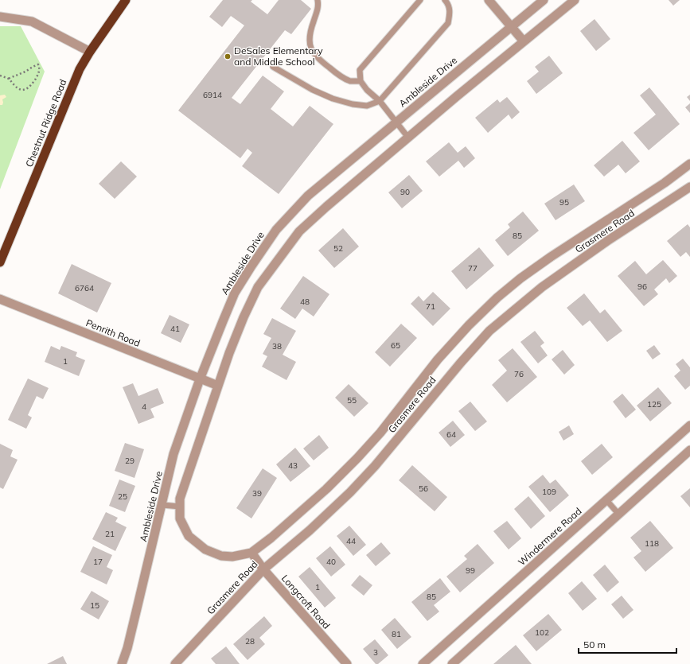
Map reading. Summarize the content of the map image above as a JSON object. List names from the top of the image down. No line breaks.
{"streets":{"highway":["Chestnut Ridge Road"],"street":["Ambleside Drive","Grasmere Road","Penrith Road","Windermere Road","Longcroft Road"]},"crossings":[["Ambleside Drive","Penrith Road"],["Grasmere Road","Longcroft Road"]],"places":["DeSales Elementary and Middle School"],"house_numbers":["6914","90","95","85","52","77","96","6764","48","71","41","65","38","1","76","55","125","4","64","29","43","56","109","39","25","21","44","118","17","40","99","1","85","15","102","81","28","3"],"scale_bar":"50 m"}
